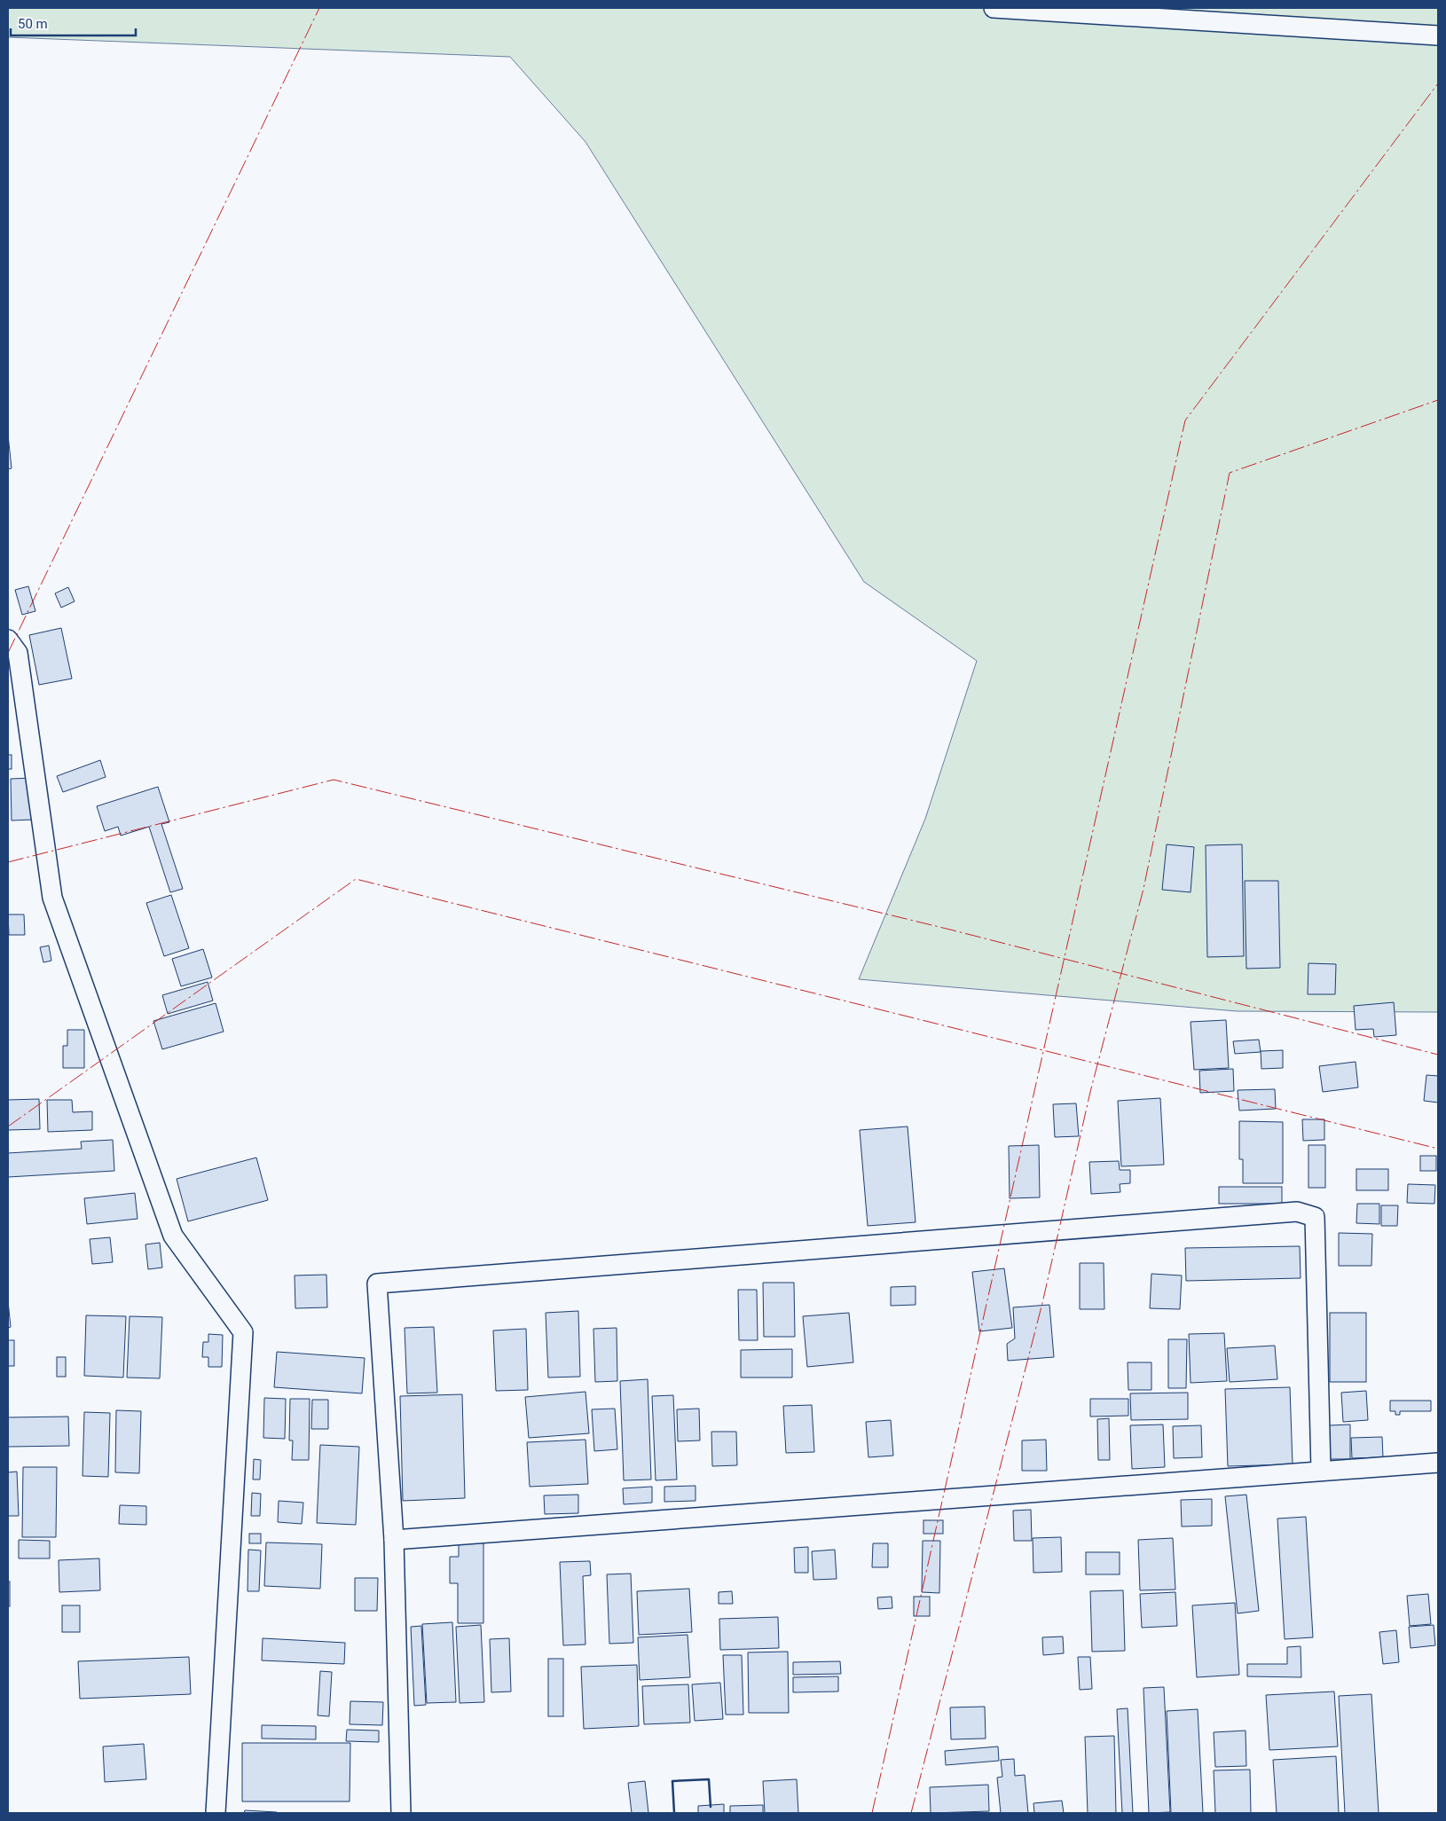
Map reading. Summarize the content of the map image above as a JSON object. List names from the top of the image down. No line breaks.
{"scale_bar":"50 m"}
